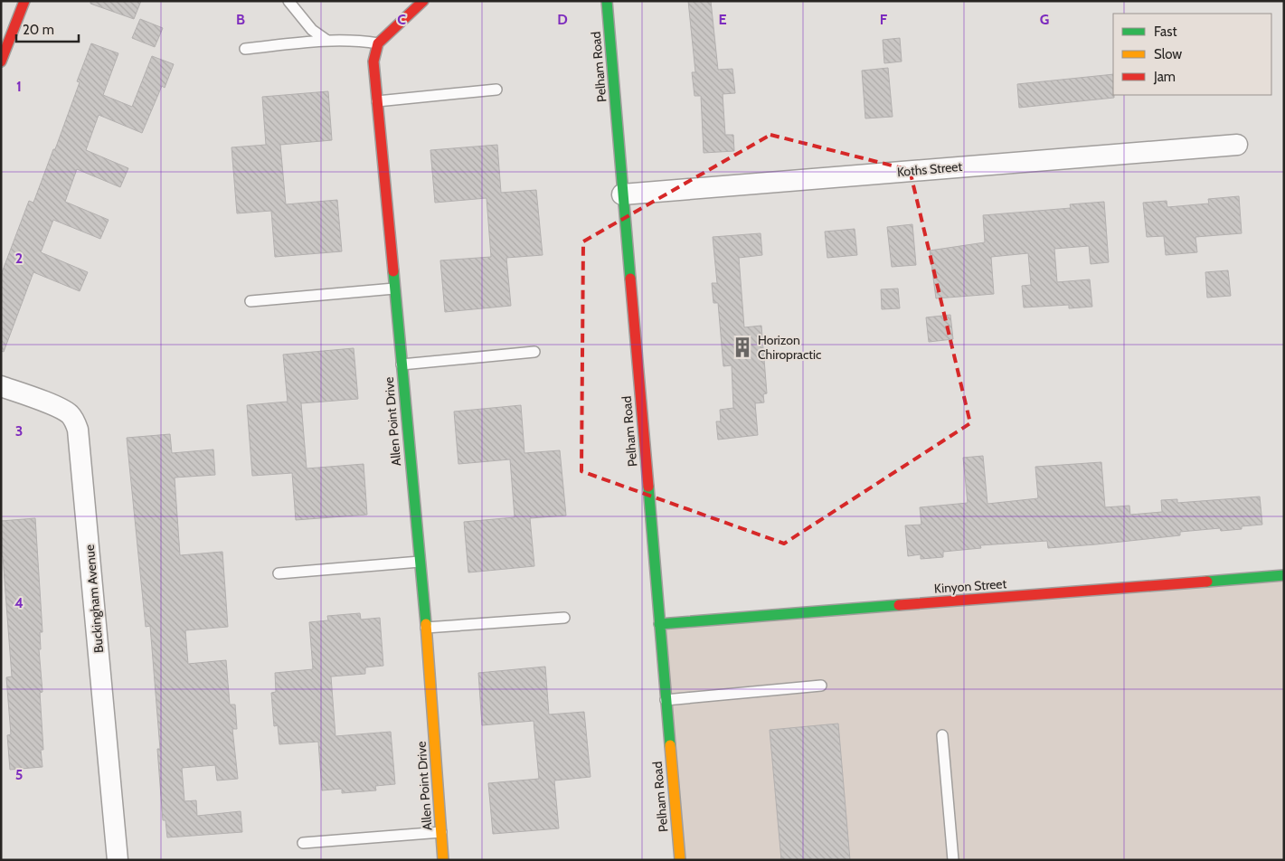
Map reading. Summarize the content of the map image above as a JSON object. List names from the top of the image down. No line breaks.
{"streets":{"street":["Pelham Road","Koths Street","Allen Point Drive","Kinyon Street","Buckingham Avenue"]},"crossings":[["Pelham Road","Koths Street"],["Pelham Road","Kinyon Street"]],"places":{"building":["Horizon Chiropractic"]},"legend":["Fast","Slow","Jam"],"scale_bar":"20 m","grid":{"columns":["B","C","D","E","F","G"],"rows":["1","2","3","4","5"]}}
